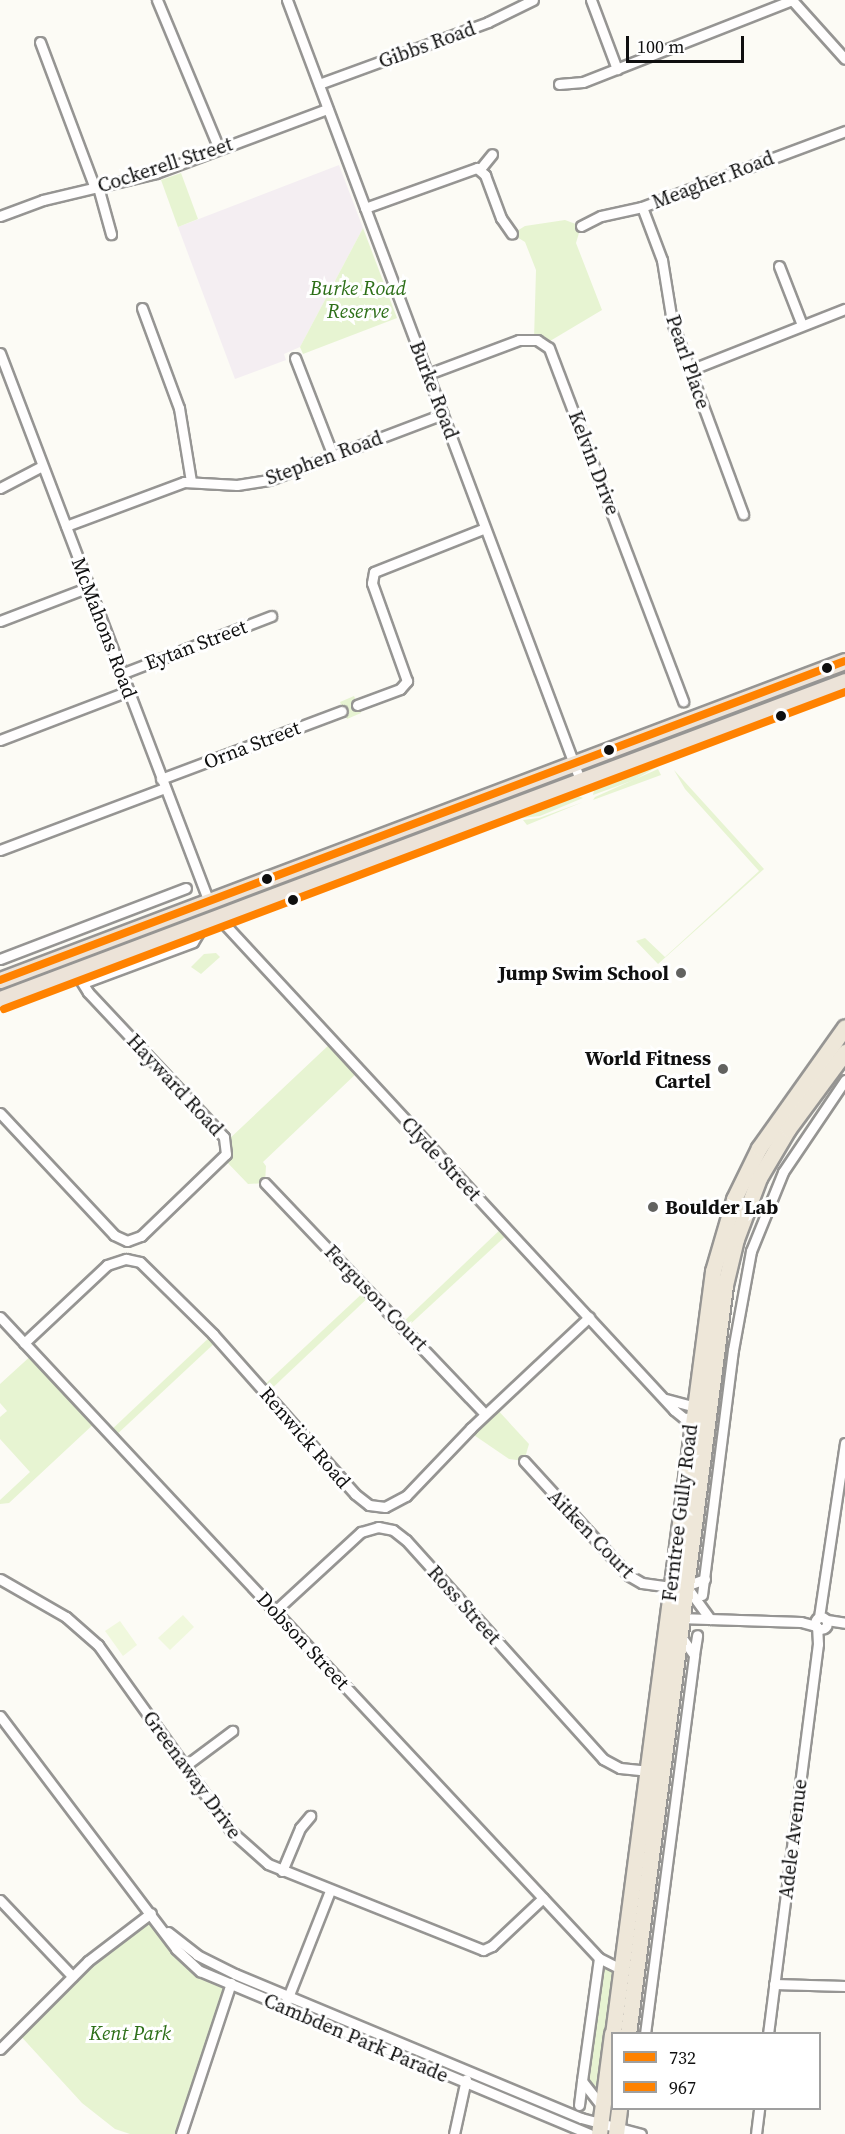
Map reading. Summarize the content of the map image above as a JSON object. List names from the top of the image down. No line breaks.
{"streets":{"main road":["Ferntree Gully Road"],"street":["Gibbs Road","Cockerell Street","Meagher Road","Pearl Place","Burke Road","Stephen Road","Kelvin Drive","McMahons Road","Eytan Street","Orna Street","Hayward Road","Clyde Street","Ferguson Court","Renwick Road","Aitken Court","Ross Street","Dobson Street","Greenaway Drive","Adele Avenue","Cambden Park Parade"]},"crossings":[["Gibbs Road","Burke Road"],["Cockerell Street","Burke Road"],["Meagher Road","Pearl Place"],["Burke Road","Stephen Road"],["Burke Road","Kelvin Drive"],["Stephen Road","McMahons Road"],["McMahons Road","Eytan Street"],["McMahons Road","Orna Street"],["Clyde Street","Renwick Road"],["Clyde Street","Ferntree Gully Road"],["Ferguson Court","Renwick Road"],["Renwick Road","Dobson Street"],["Ferntree Gully Road","Aitken Court"],["Ferntree Gully Road","Ross Street"],["Ferntree Gully Road","Dobson Street"],["Ferntree Gully Road","Cambden Park Parade"],["Ross Street","Dobson Street"],["Dobson Street","Greenaway Drive"]],"parks":["Burke Road Reserve","Kent Park"],"places":["Jump Swim School","World Fitness Cartel","Boulder Lab"],"lines":["transit line 732","transit line 967"],"legend":["732","967"],"scale_bar":"100 m"}
